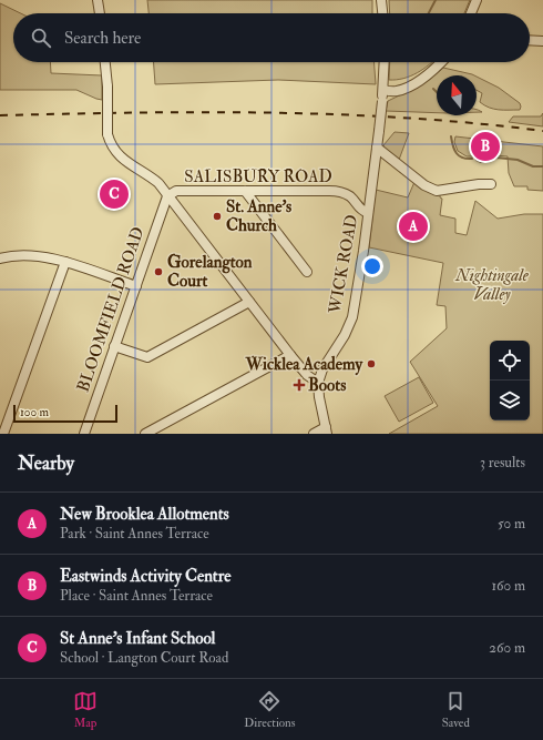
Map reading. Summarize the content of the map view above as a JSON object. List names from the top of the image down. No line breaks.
{"streets":{"street":["SALISBURY ROAD","WICK ROAD","BLOOMFIELD ROAD"]},"crossings":[["SALISBURY ROAD","WICK ROAD"],["SALISBURY ROAD","BLOOMFIELD ROAD"]],"parks":["Nightingale Valley"],"places":{"other":["St. Anne's Church","Gorelangton Court","Wicklea Academy"],"health":["Boots"]},"scale_bar":"100 m","north":"top","page":{"search":"Search here","pins":["B","C","A"],"scale":"100 m","heading":["Nearby","3 results"],"list":[{"mark":"A","name":"New Brooklea Allotments","note":"Park · Saint Annes Terrace","value":"50 m"},{"mark":"B","name":"Eastwinds Activity Centre","note":"Place · Saint Annes Terrace","value":"160 m"},{"mark":"C","name":"St Anne's Infant School","note":"School · Langton Court Road","value":"260 m"}],"nav":["Map","Directions","Saved"]}}
